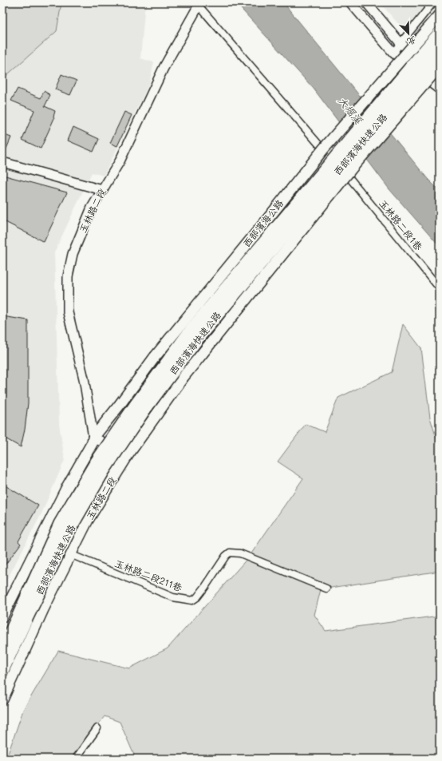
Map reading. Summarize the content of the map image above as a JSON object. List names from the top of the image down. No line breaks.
{"streets":{"highway":["西部濱海快速公路"],"main road":["玉林路二段","西部濱海公路"],"street":["玉林路二段1巷","玉林路二段211巷"]},"crossings":[["玉林路二段","西部濱海公路"],["玉林路二段","玉林路二段211巷"]],"water":["大堀溪"],"north":"bottom right"}
